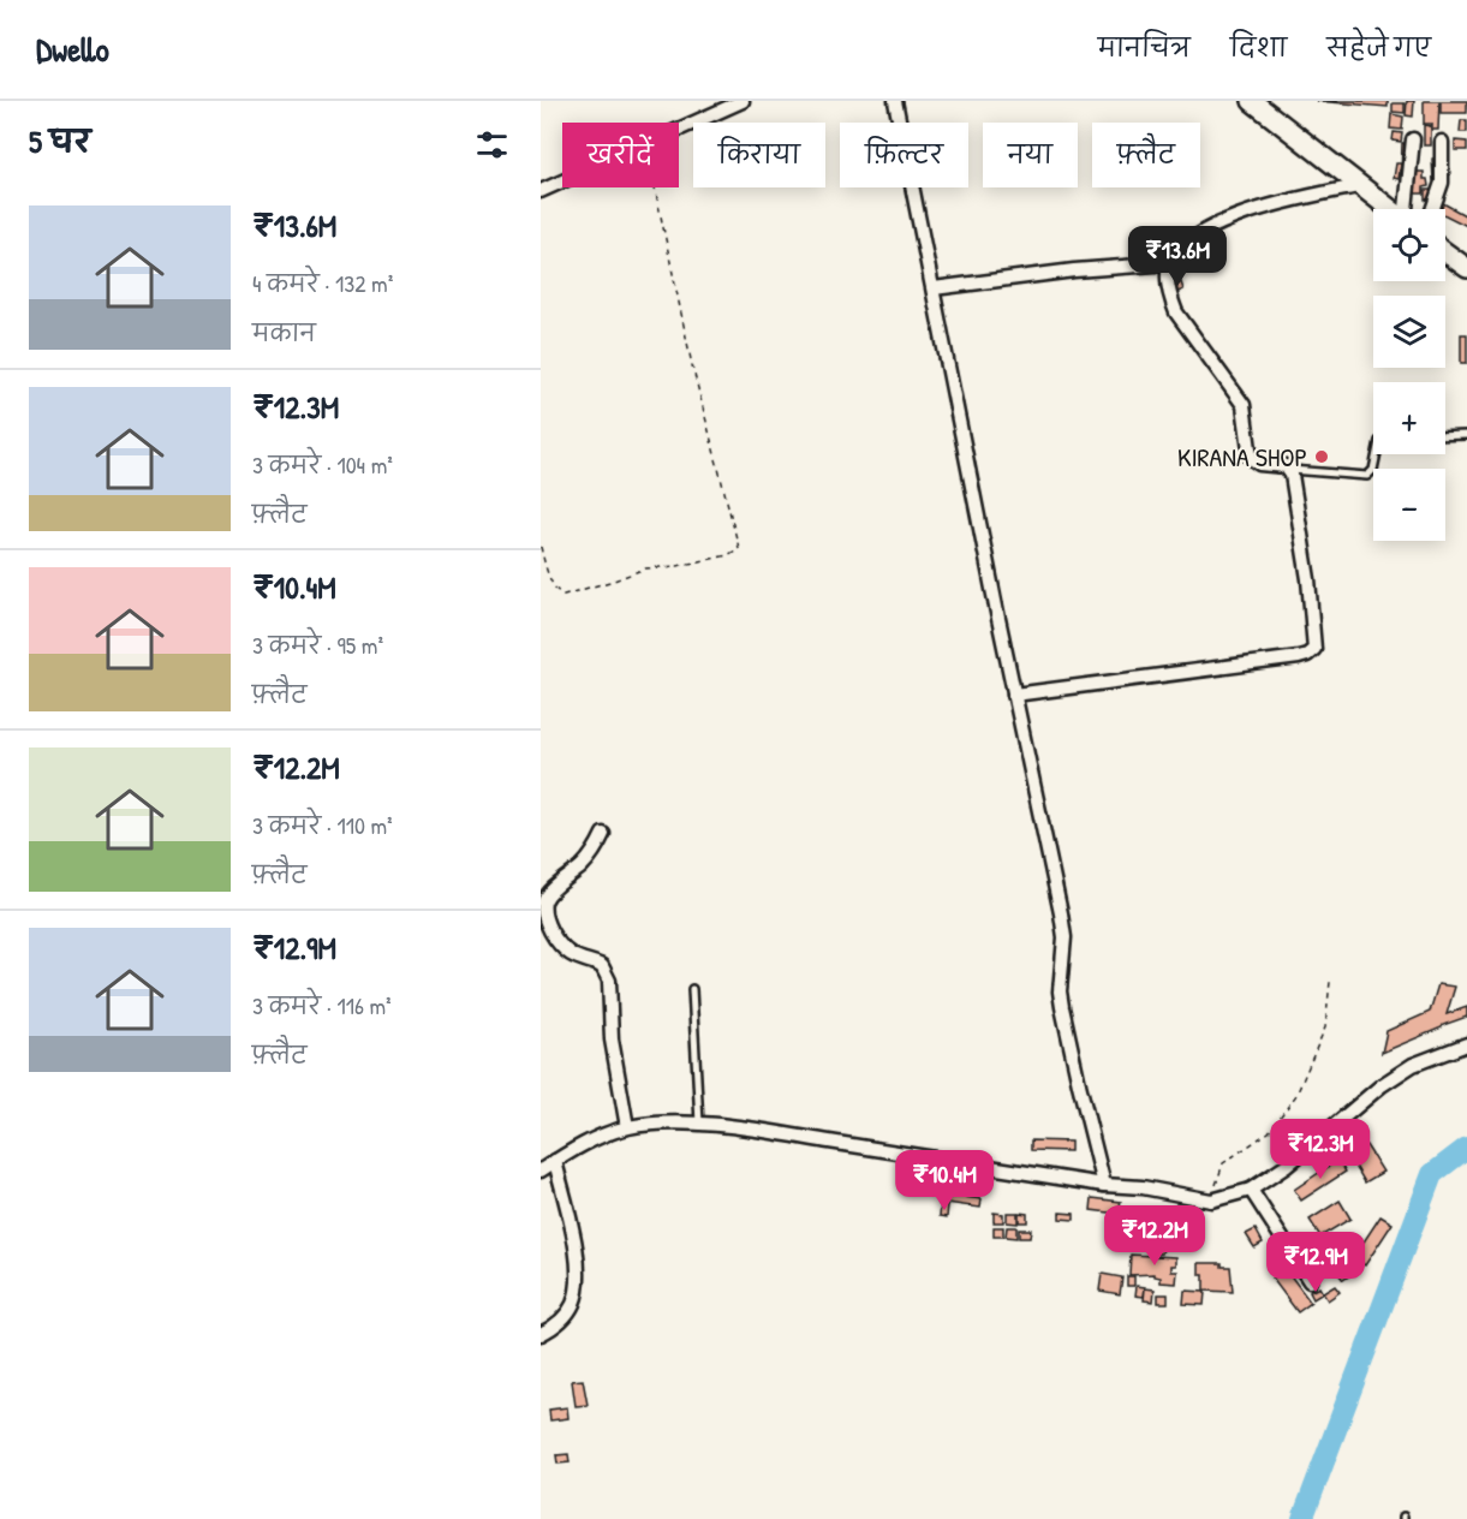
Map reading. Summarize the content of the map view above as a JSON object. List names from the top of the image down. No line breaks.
{"places":["KIRANA SHOP"],"page":{"header":"Dwello","nav":["मानचित्र","दिशा","सहेजे गए"],"heading":"5 घर","chip":["खरीदें","किराया","फ़िल्टर","नया","फ़्लैट"],"list":[{"name":"₹13.6M","note":"4 कमरे · 132 m² · मकान"},{"name":"₹12.3M","note":"3 कमरे · 104 m² · फ़्लैट"},{"name":"₹10.4M","note":"3 कमरे · 95 m² · फ़्लैट"},{"name":"₹12.2M","note":"3 कमरे · 110 m² · फ़्लैट"},{"name":"₹12.9M","note":"3 कमरे · 116 m² · फ़्लैट"}],"map_buttons":["+","−"],"price":["₹13.6M","₹12.3M","₹10.4M","₹12.2M","₹12.9M"]}}
